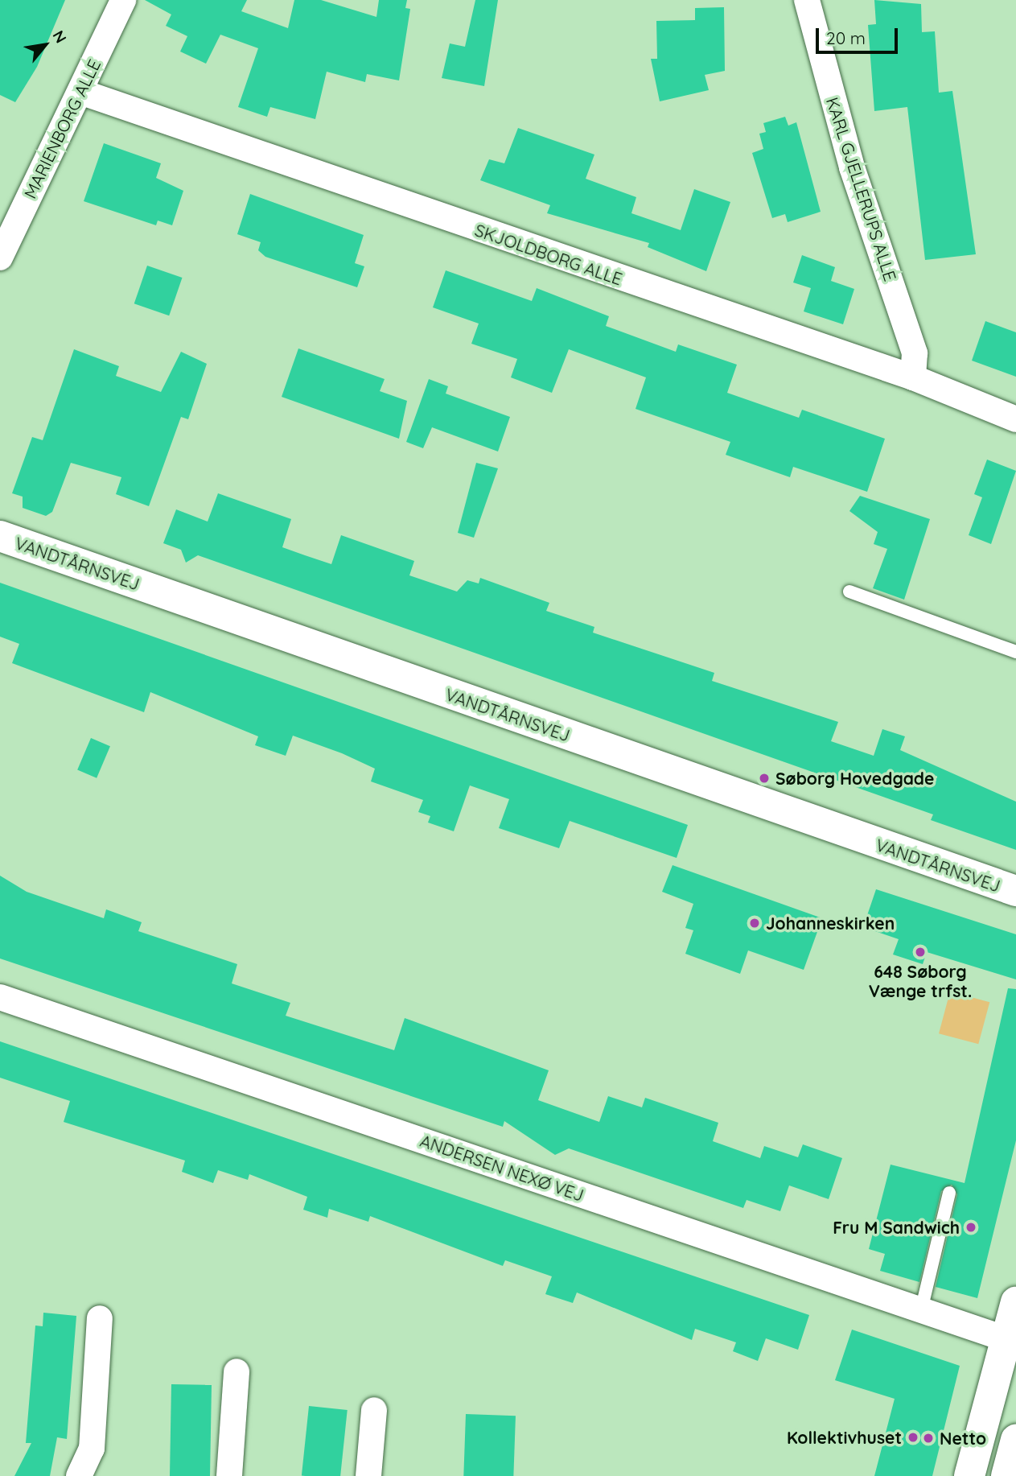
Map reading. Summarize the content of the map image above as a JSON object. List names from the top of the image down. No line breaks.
{"streets":{"street":["MARIENBORG ALLE","KARL GJELLERUPS ALLE","SKJOLDBORG ALLE","VANDTÅRNSVEJ","ANDERSEN NEXØ VEJ"]},"crossings":[["MARIENBORG ALLE","SKJOLDBORG ALLE"],["KARL GJELLERUPS ALLE","SKJOLDBORG ALLE"]],"places":["Søborg Hovedgade","Johanneskirken","648 Søborg Vænge trfst.","Fru M Sandwich","Kollektivhuset","Netto"],"scale_bar":"20 m","north":"top right"}
